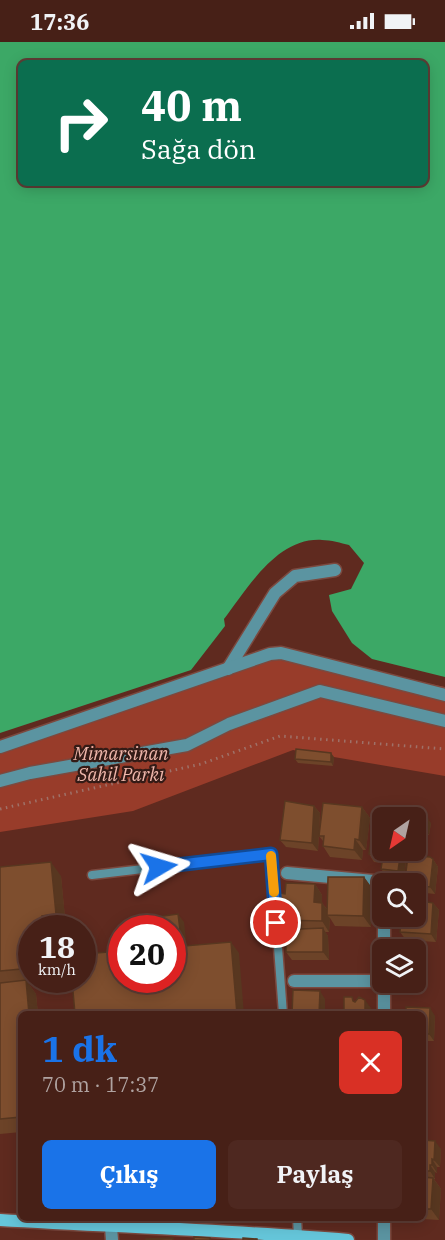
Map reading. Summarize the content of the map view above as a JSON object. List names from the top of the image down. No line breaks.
{"parks":["Mimarsinan Sahil Parkı"],"north":"bottom left","page":{"status":"17:36","turn":["40 m","Sağa dön"],"speed":"18 km/h","limit":"20","heading":["1 dk","70 m · 17:37"],"buttons":["Çıkış","Paylaş"]}}
